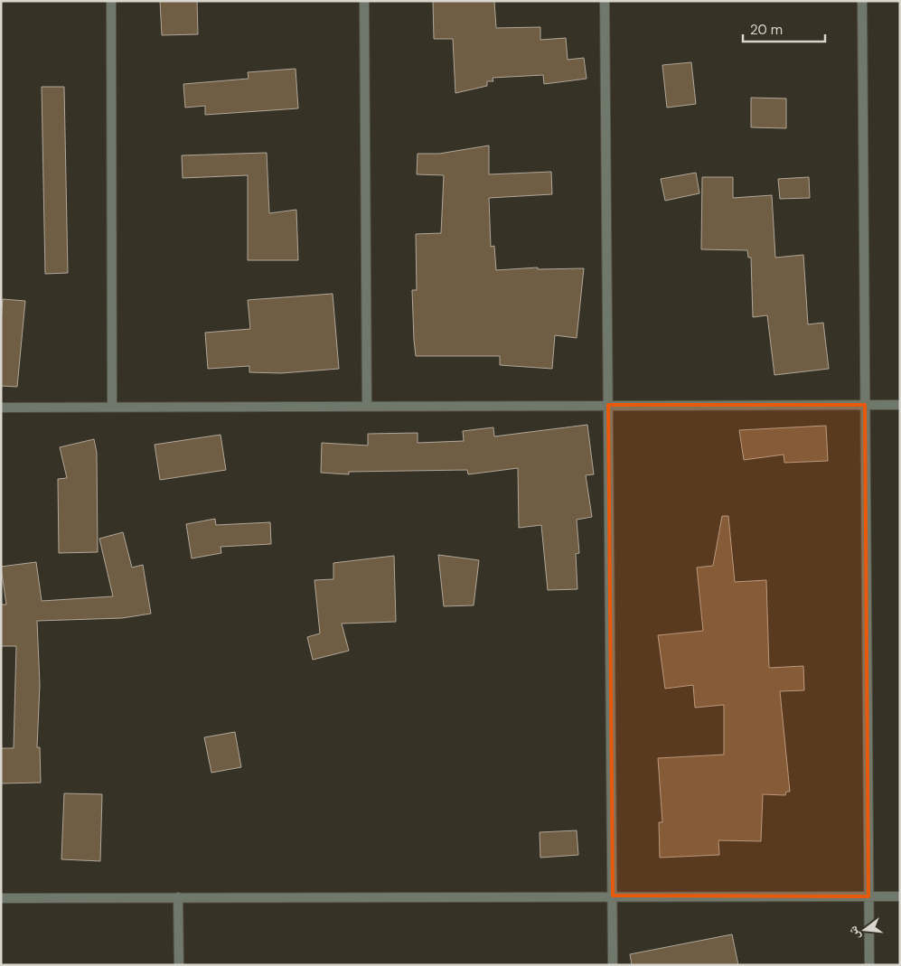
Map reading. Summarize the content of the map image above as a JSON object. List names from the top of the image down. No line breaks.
{"scale_bar":"20 m","north":"left"}
